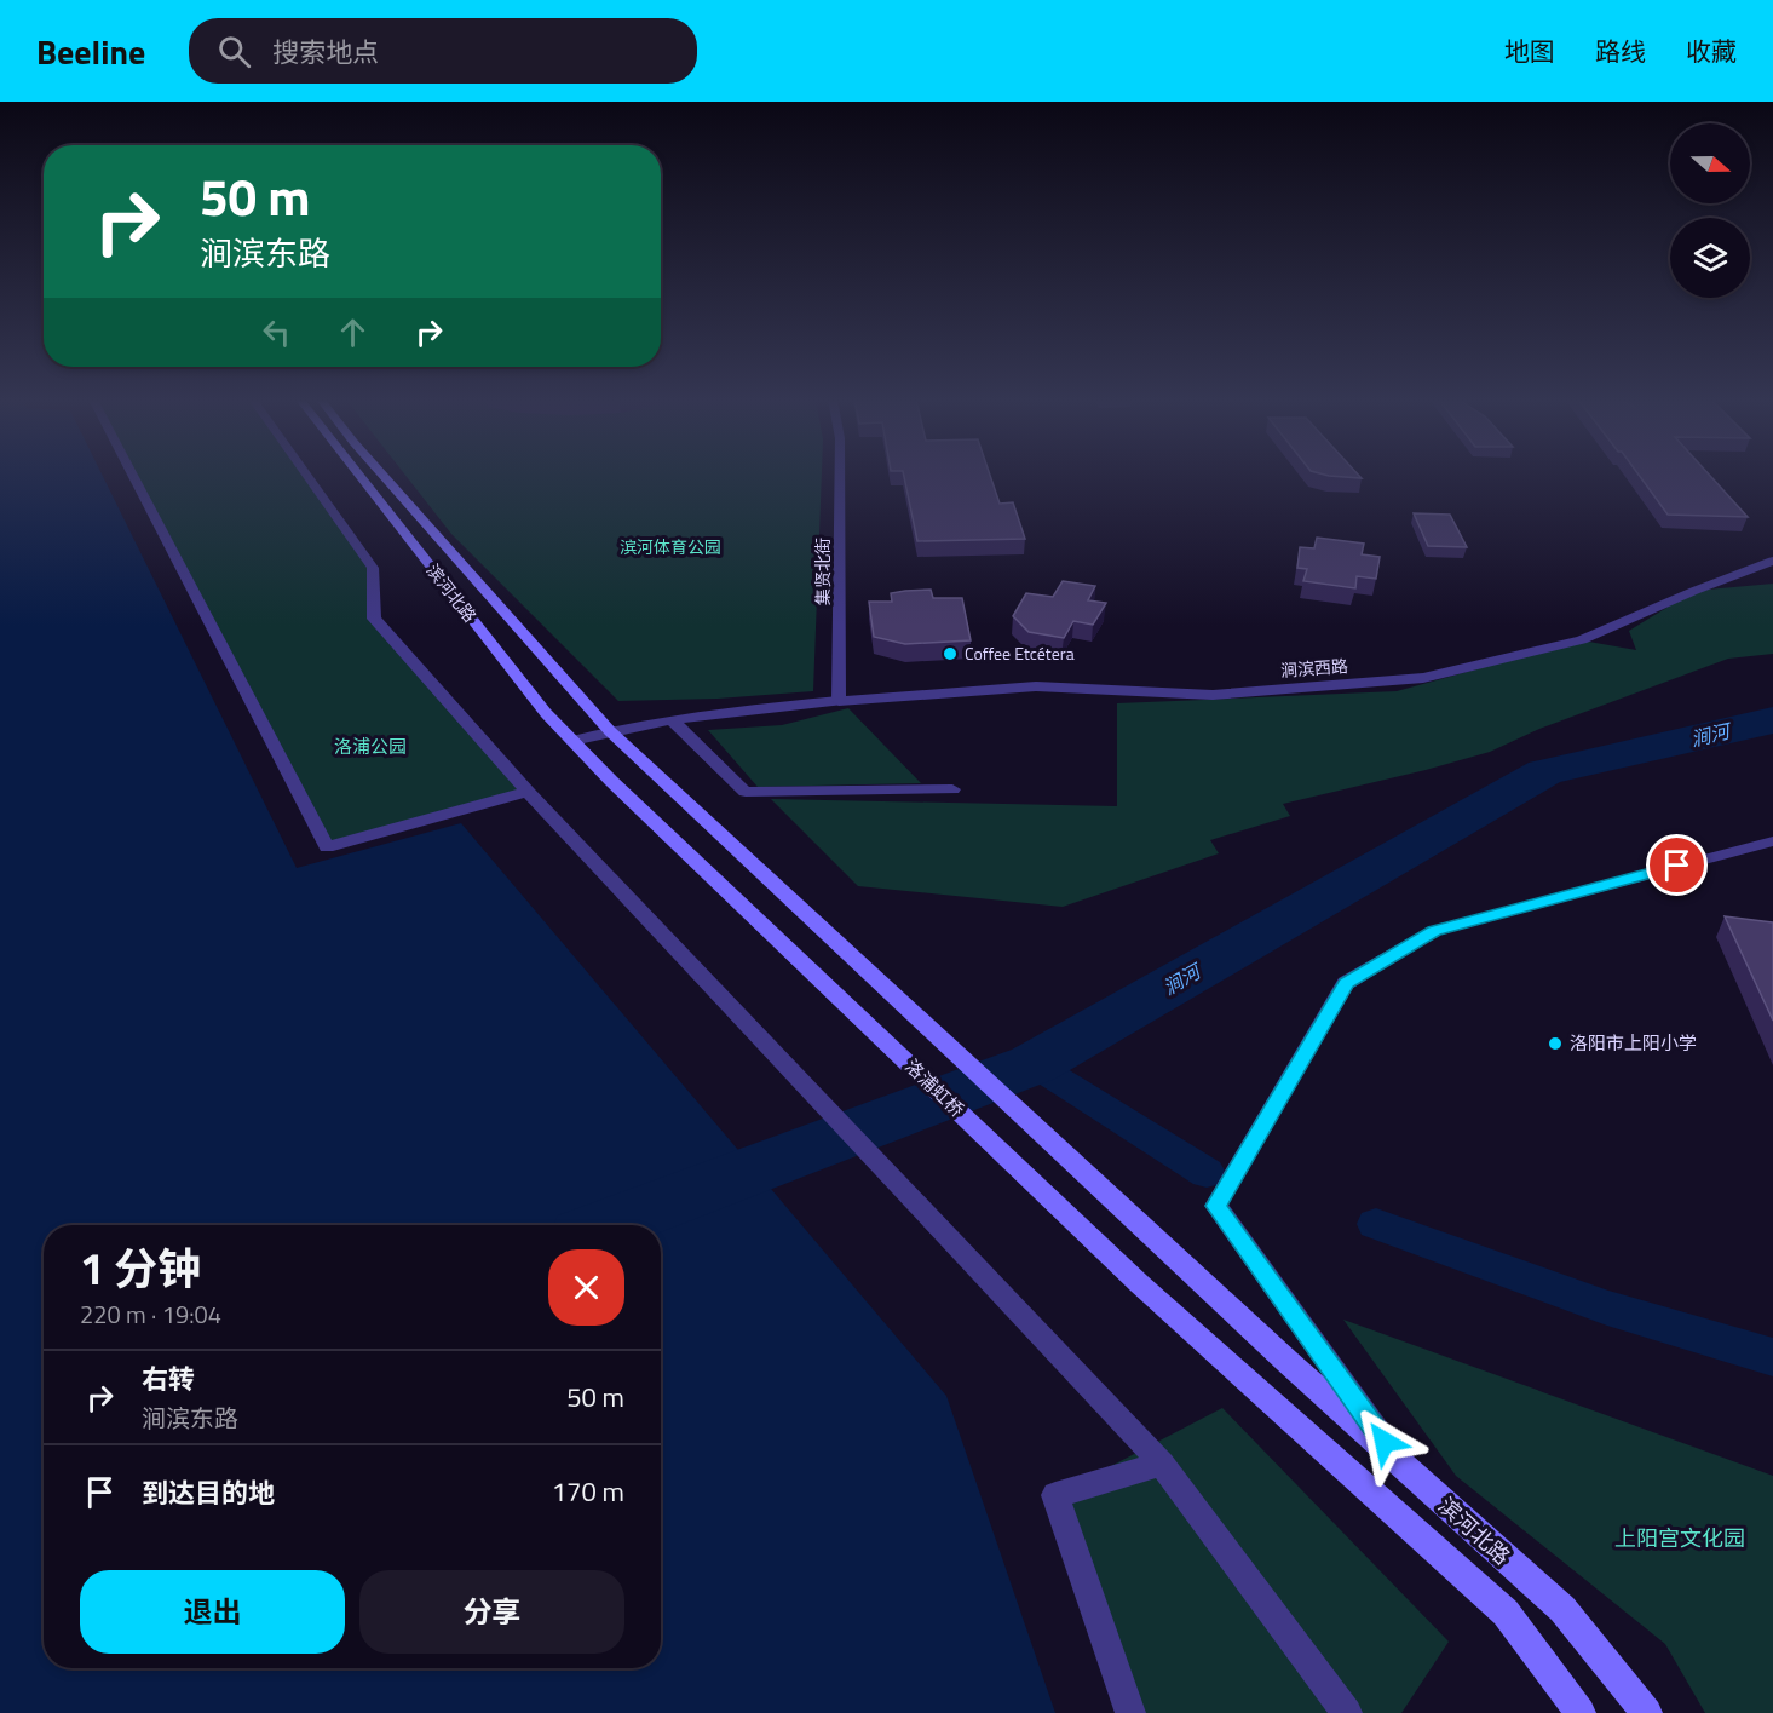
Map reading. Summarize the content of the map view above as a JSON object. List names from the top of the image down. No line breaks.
{"streets":{"main road":["滨河北路","洛浦虹桥"],"street":["集贤北街","涧滨西路"]},"crossings":[["集贤北街","涧滨西路"],["滨河北路","涧滨西路"],["滨河北路","洛浦虹桥"]],"water":["涧河"],"parks":["滨河体育公园","洛浦公园","上阳宫文化园"],"places":["Coffee Etcétera","洛阳市上阳小学"],"north":"right","page":{"header":"Beeline","search":"搜索地点","nav":["地图","路线","收藏"],"turn":["50 m","涧滨东路"],"heading":["1 分钟","220 m · 19:04"],"list":[{"name":"右转","note":"涧滨东路","value":"50 m"},{"name":"到达目的地","value":"170 m"}],"buttons":["退出","分享"]}}
